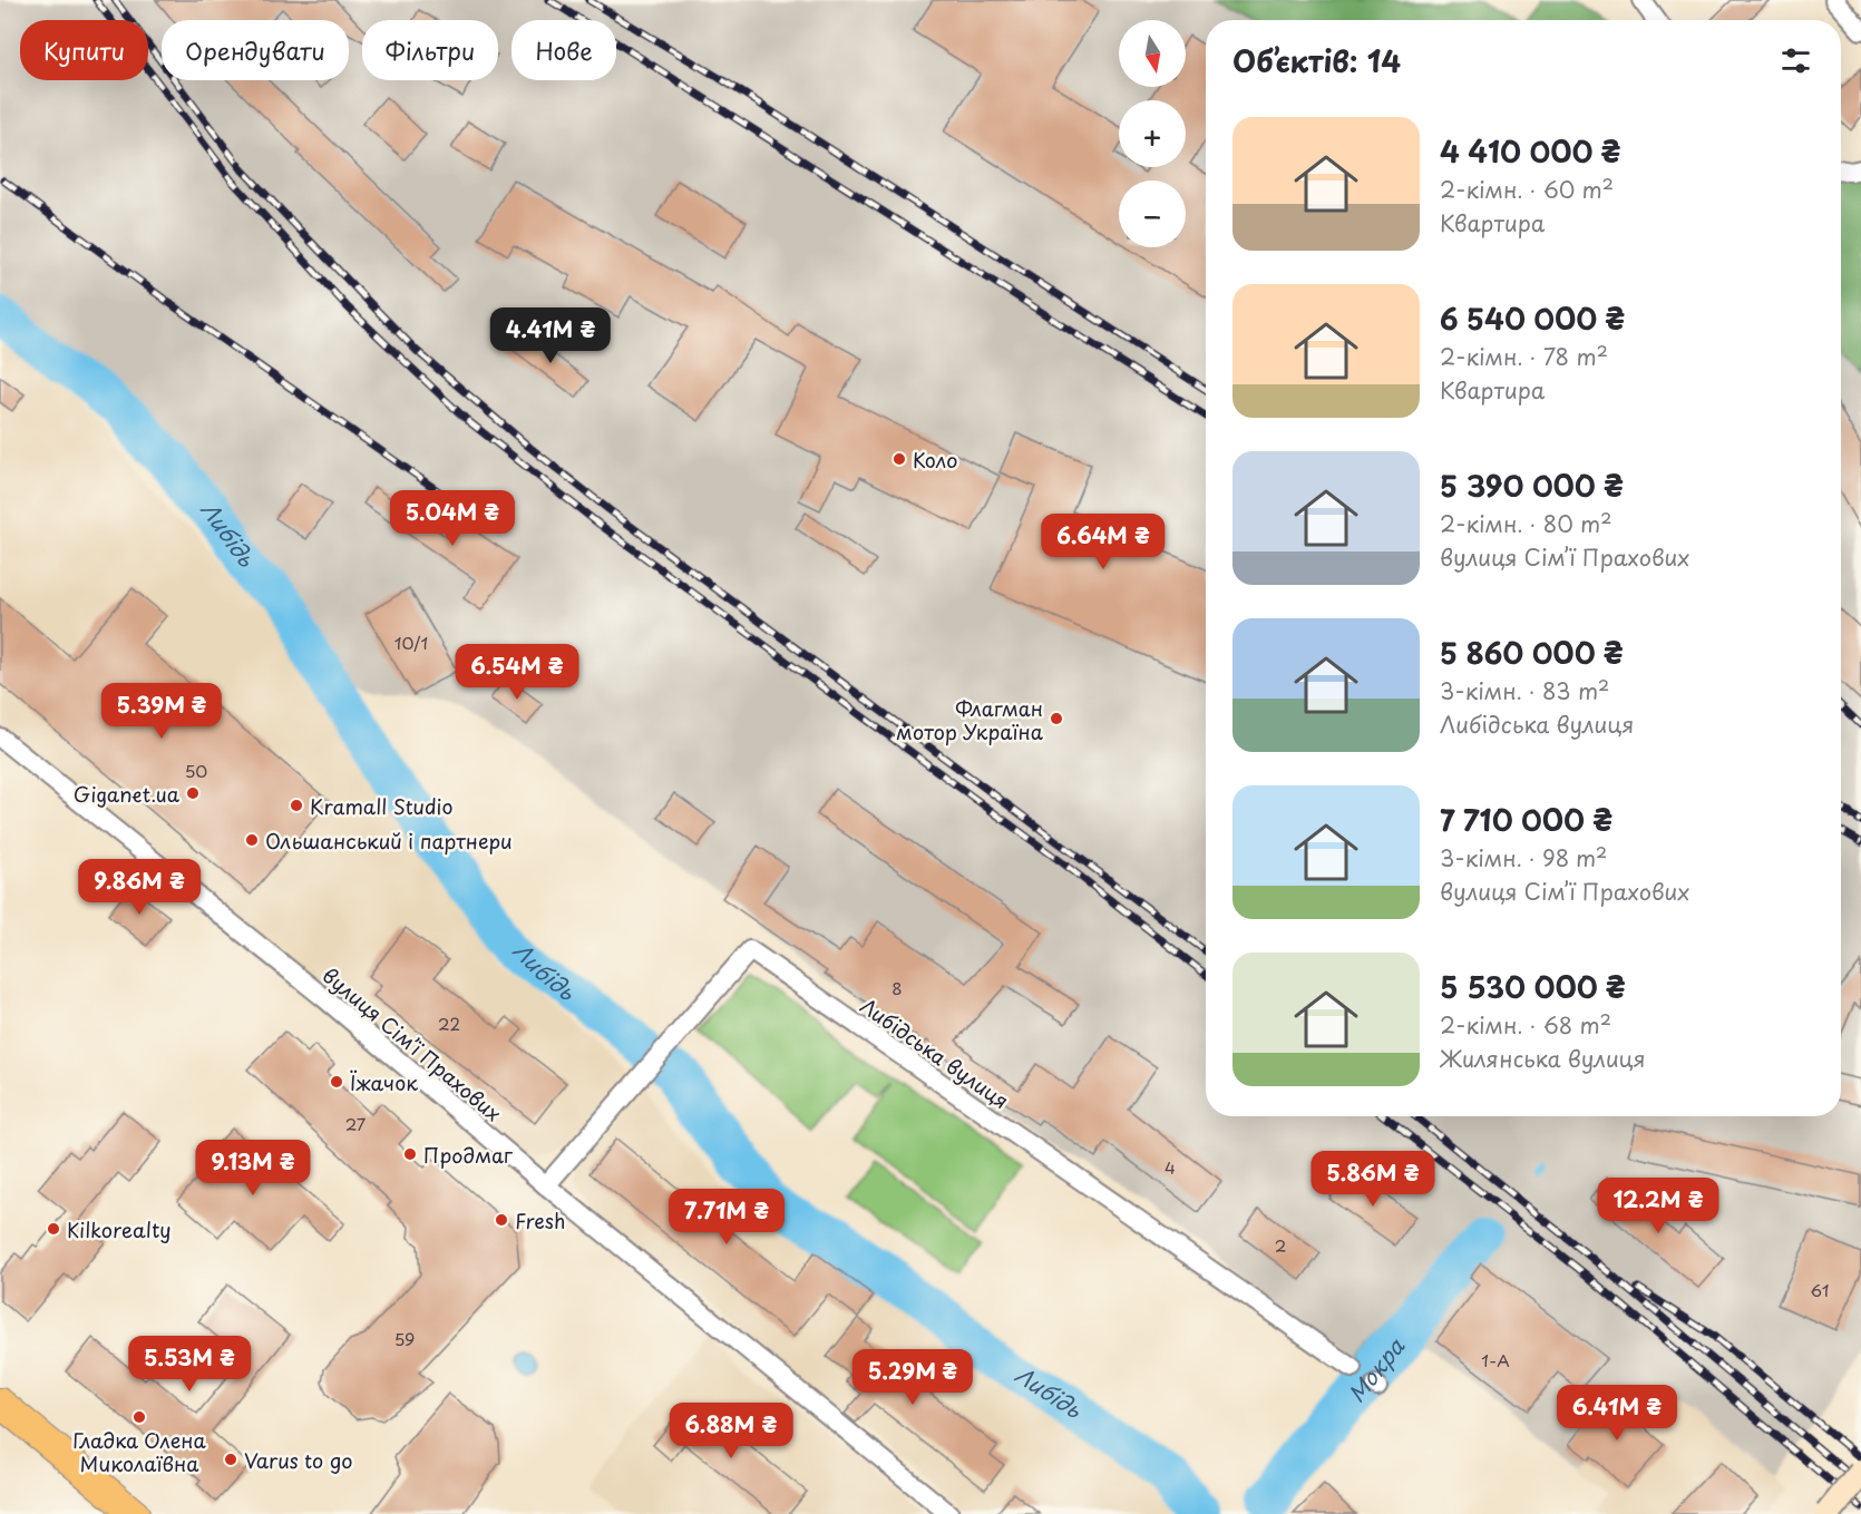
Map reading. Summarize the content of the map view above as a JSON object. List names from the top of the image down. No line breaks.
{"streets":{"street":["вулиця Сімʼї Прахових","Либідська вулиця"]},"crossings":[["вулиця Сімʼї Прахових","Либідська вулиця"]],"water":["Либідь","Мокра"],"places":["Коло","Флагман мотор Україна","Giganet.ua","Kramall Studio","Ольшанський і партнери","Їжачок","Продмаг","Fresh","Kilkorealty","Гладка Олена Миколаївна","Varus to go"],"house_numbers":["10/1","50","8","22","27","4","2","61","59","1-А"],"north":"bottom","page":{"map_buttons":["+","−"],"chip":["Купити","Орендувати","Фільтри","Нове"],"heading":"Об’єктів: 14","list":[{"name":"4 410 000 ₴","note":"2-кімн. · 60 m² · Квартира"},{"name":"6 540 000 ₴","note":"2-кімн. · 78 m² · Квартира"},{"name":"5 390 000 ₴","note":"2-кімн. · 80 m² · вулиця Сімʼї Прахових"},{"name":"5 860 000 ₴","note":"3-кімн. · 83 m² · Либідська вулиця"},{"name":"7 710 000 ₴","note":"3-кімн. · 98 m² · вулиця Сімʼї Прахових"},{"name":"5 530 000 ₴","note":"2-кімн. · 68 m² · Жилянська вулиця"}],"price":["4.41M ₴","5.04M ₴","6.64M ₴","6.54M ₴","5.39M ₴","9.86M ₴","9.13M ₴","5.86M ₴","12.2M ₴","7.71M ₴","5.53M ₴","5.29M ₴","6.41M ₴","6.88M ₴"]}}
